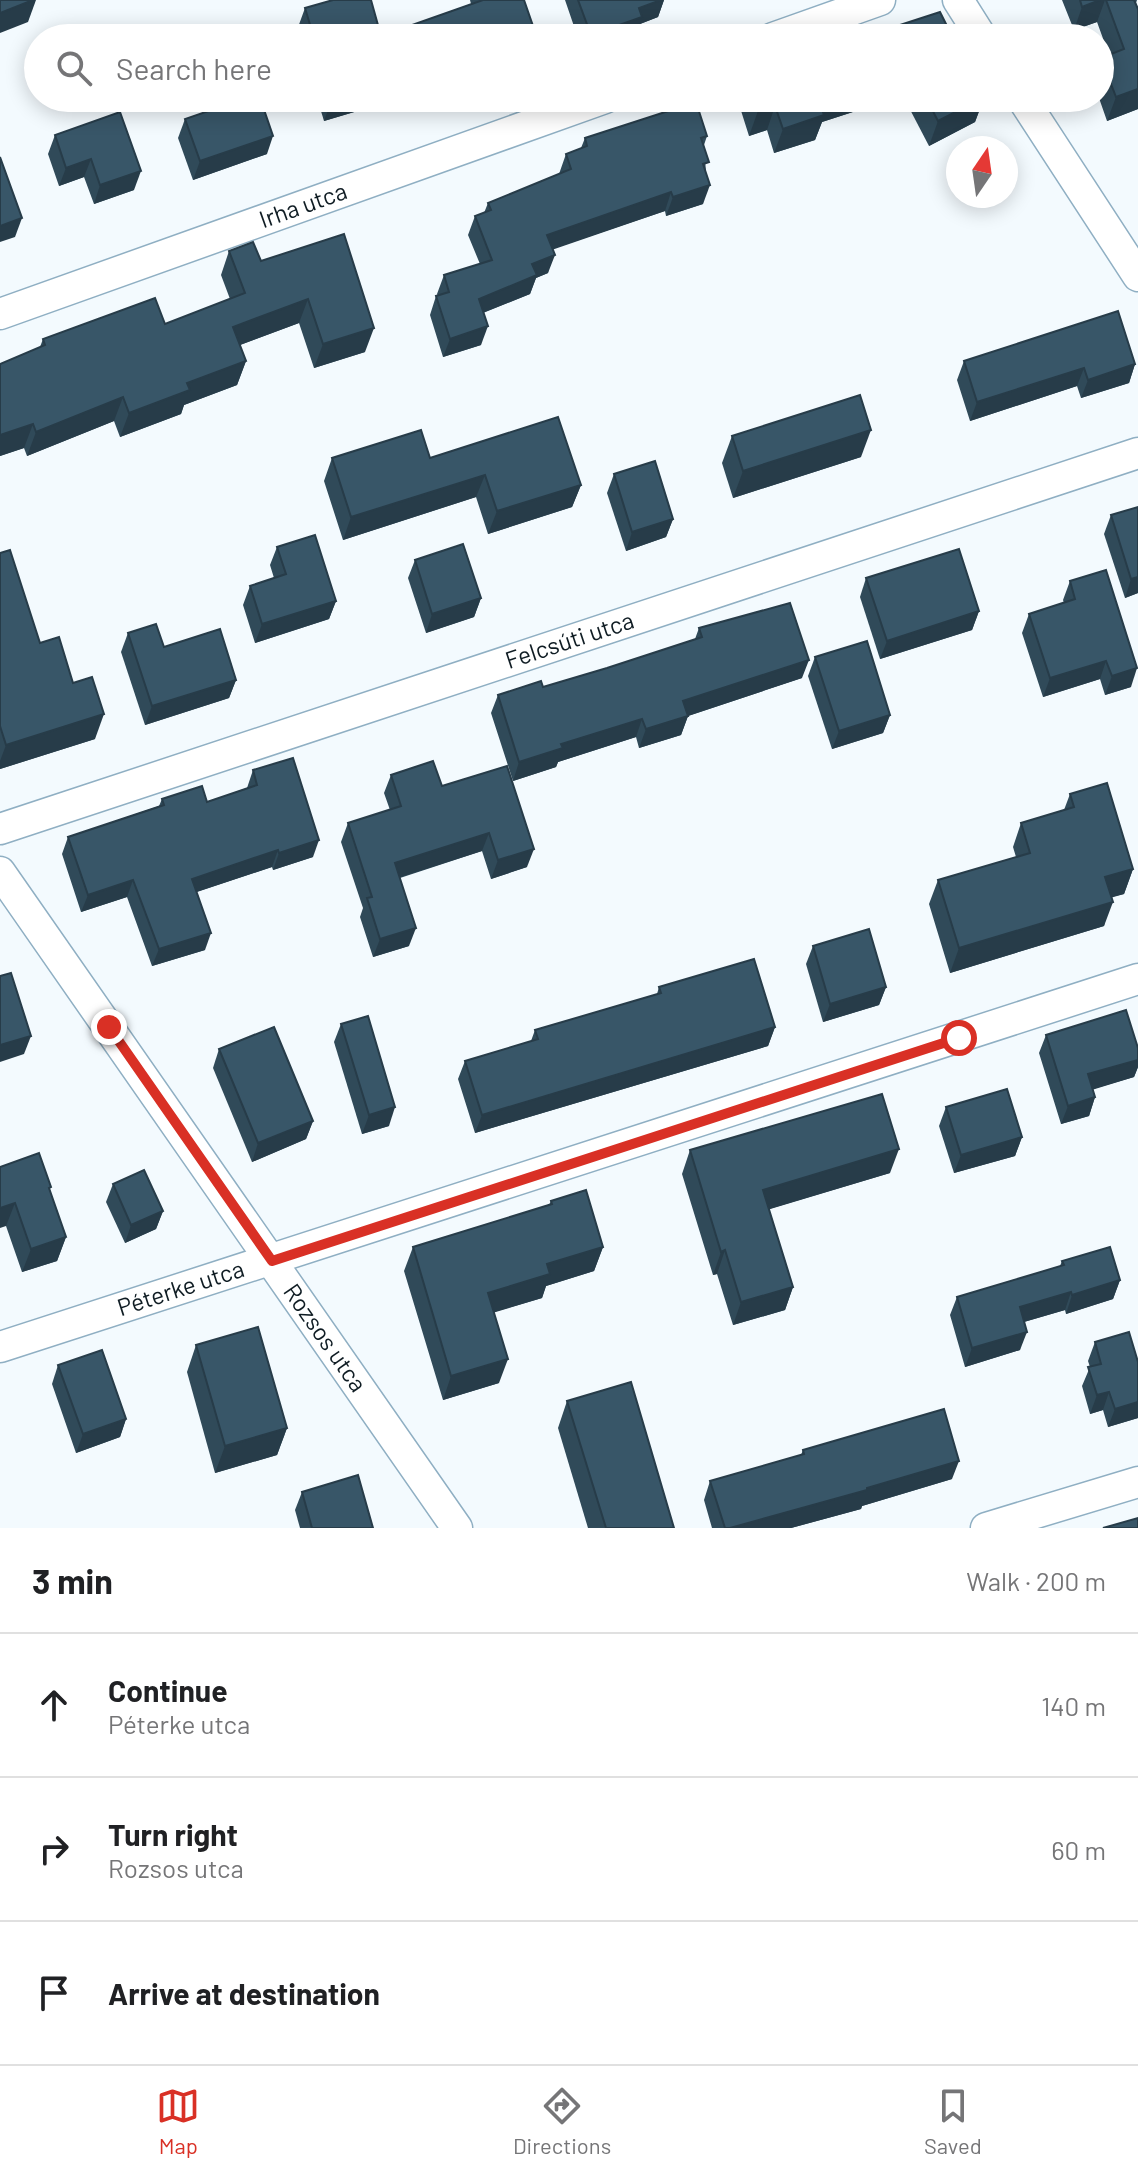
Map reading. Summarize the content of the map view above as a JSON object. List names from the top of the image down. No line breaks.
{"streets":{"street":["Irha utca","Felcsúti utca","Péterke utca","Rozsos utca"]},"crossings":[["Péterke utca","Rozsos utca"]],"north":"top","page":{"search":"Search here","heading":["3 min","Walk · 200 m"],"list":[["Continue","Péterke utca","140 m"],["Turn right","Rozsos utca","60 m"],"Arrive at destination"],"nav":["Map","Directions","Saved"]}}
